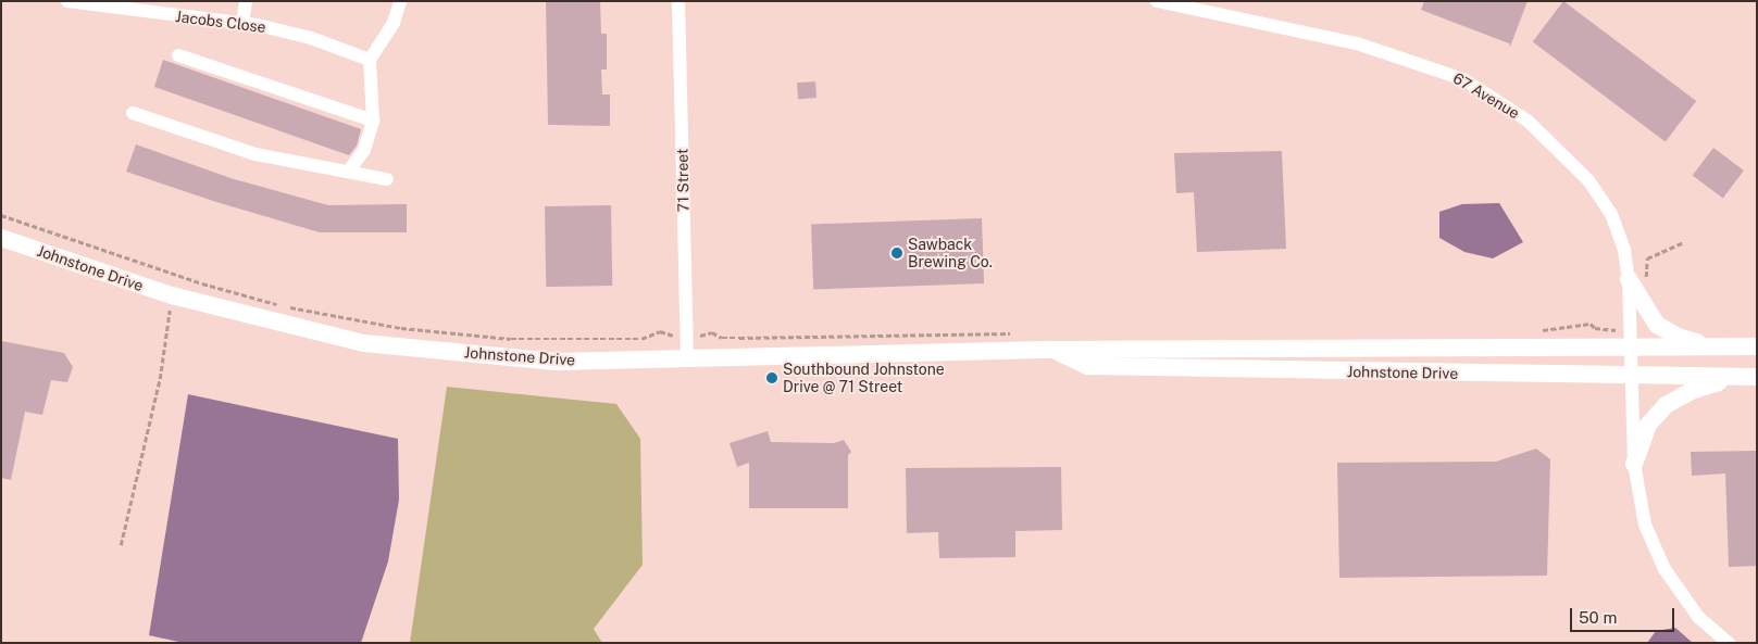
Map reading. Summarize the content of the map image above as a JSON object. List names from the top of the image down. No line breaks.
{"streets":{"main road":["Johnstone Drive"],"street":["Jacobs Close","67 Avenue","71 Street"]},"crossings":[["67 Avenue","Johnstone Drive"],["71 Street","Johnstone Drive"]],"places":["Sawback Brewing Co.","Southbound Johnstone Drive @ 71 Street"],"scale_bar":"50 m"}
